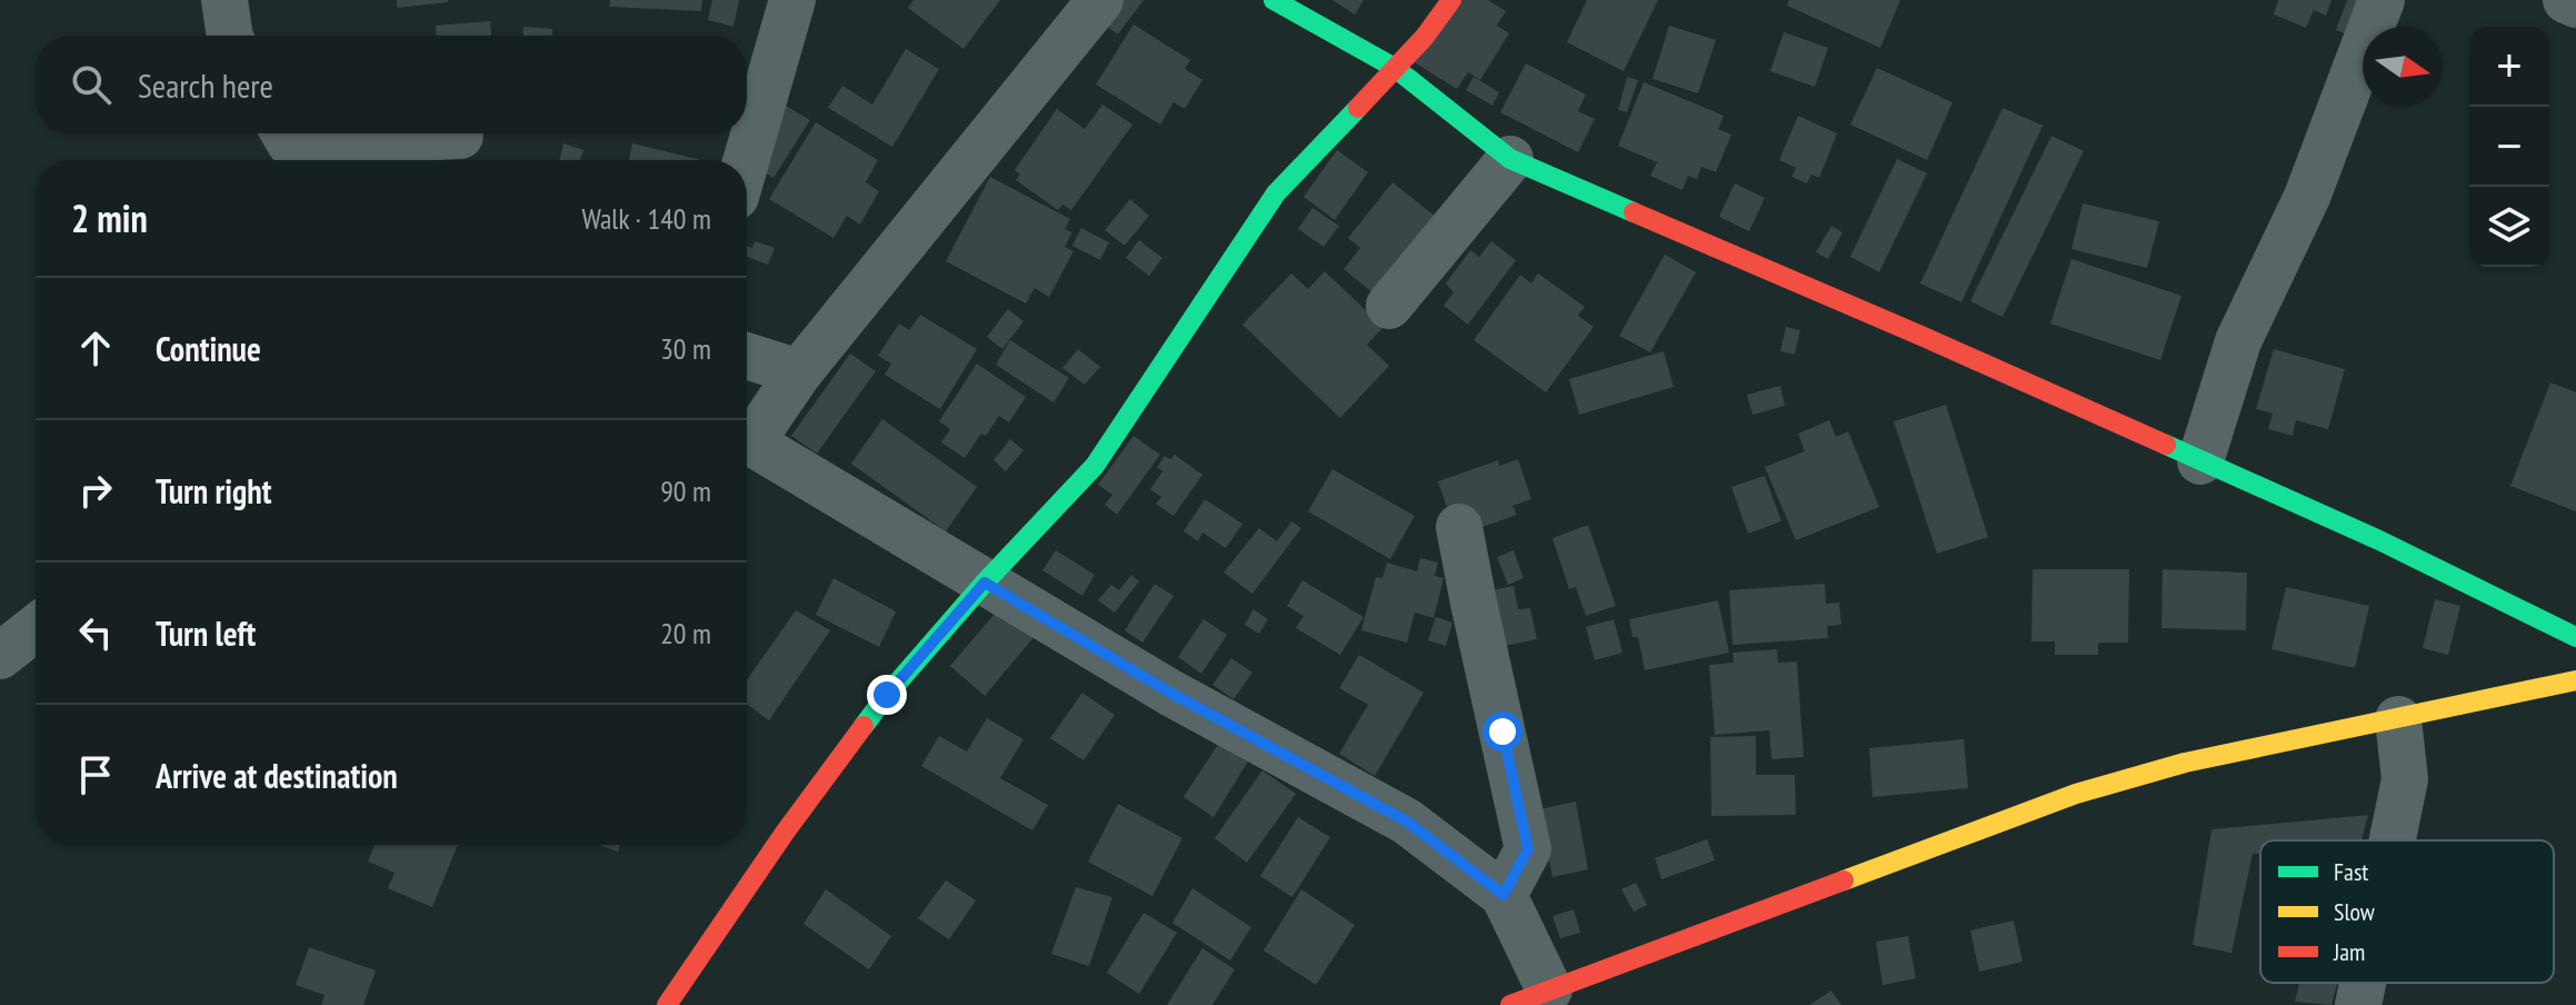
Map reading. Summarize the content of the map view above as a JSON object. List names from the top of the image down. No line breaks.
{"legend":["Fast","Slow","Jam"],"north":"right","page":{"map_buttons":["+","−"],"search":"Search here","heading":["2 min","Walk · 140 m"],"list":[["Continue","30 m"],["Turn right","90 m"],["Turn left","20 m"],"Arrive at destination"]}}
